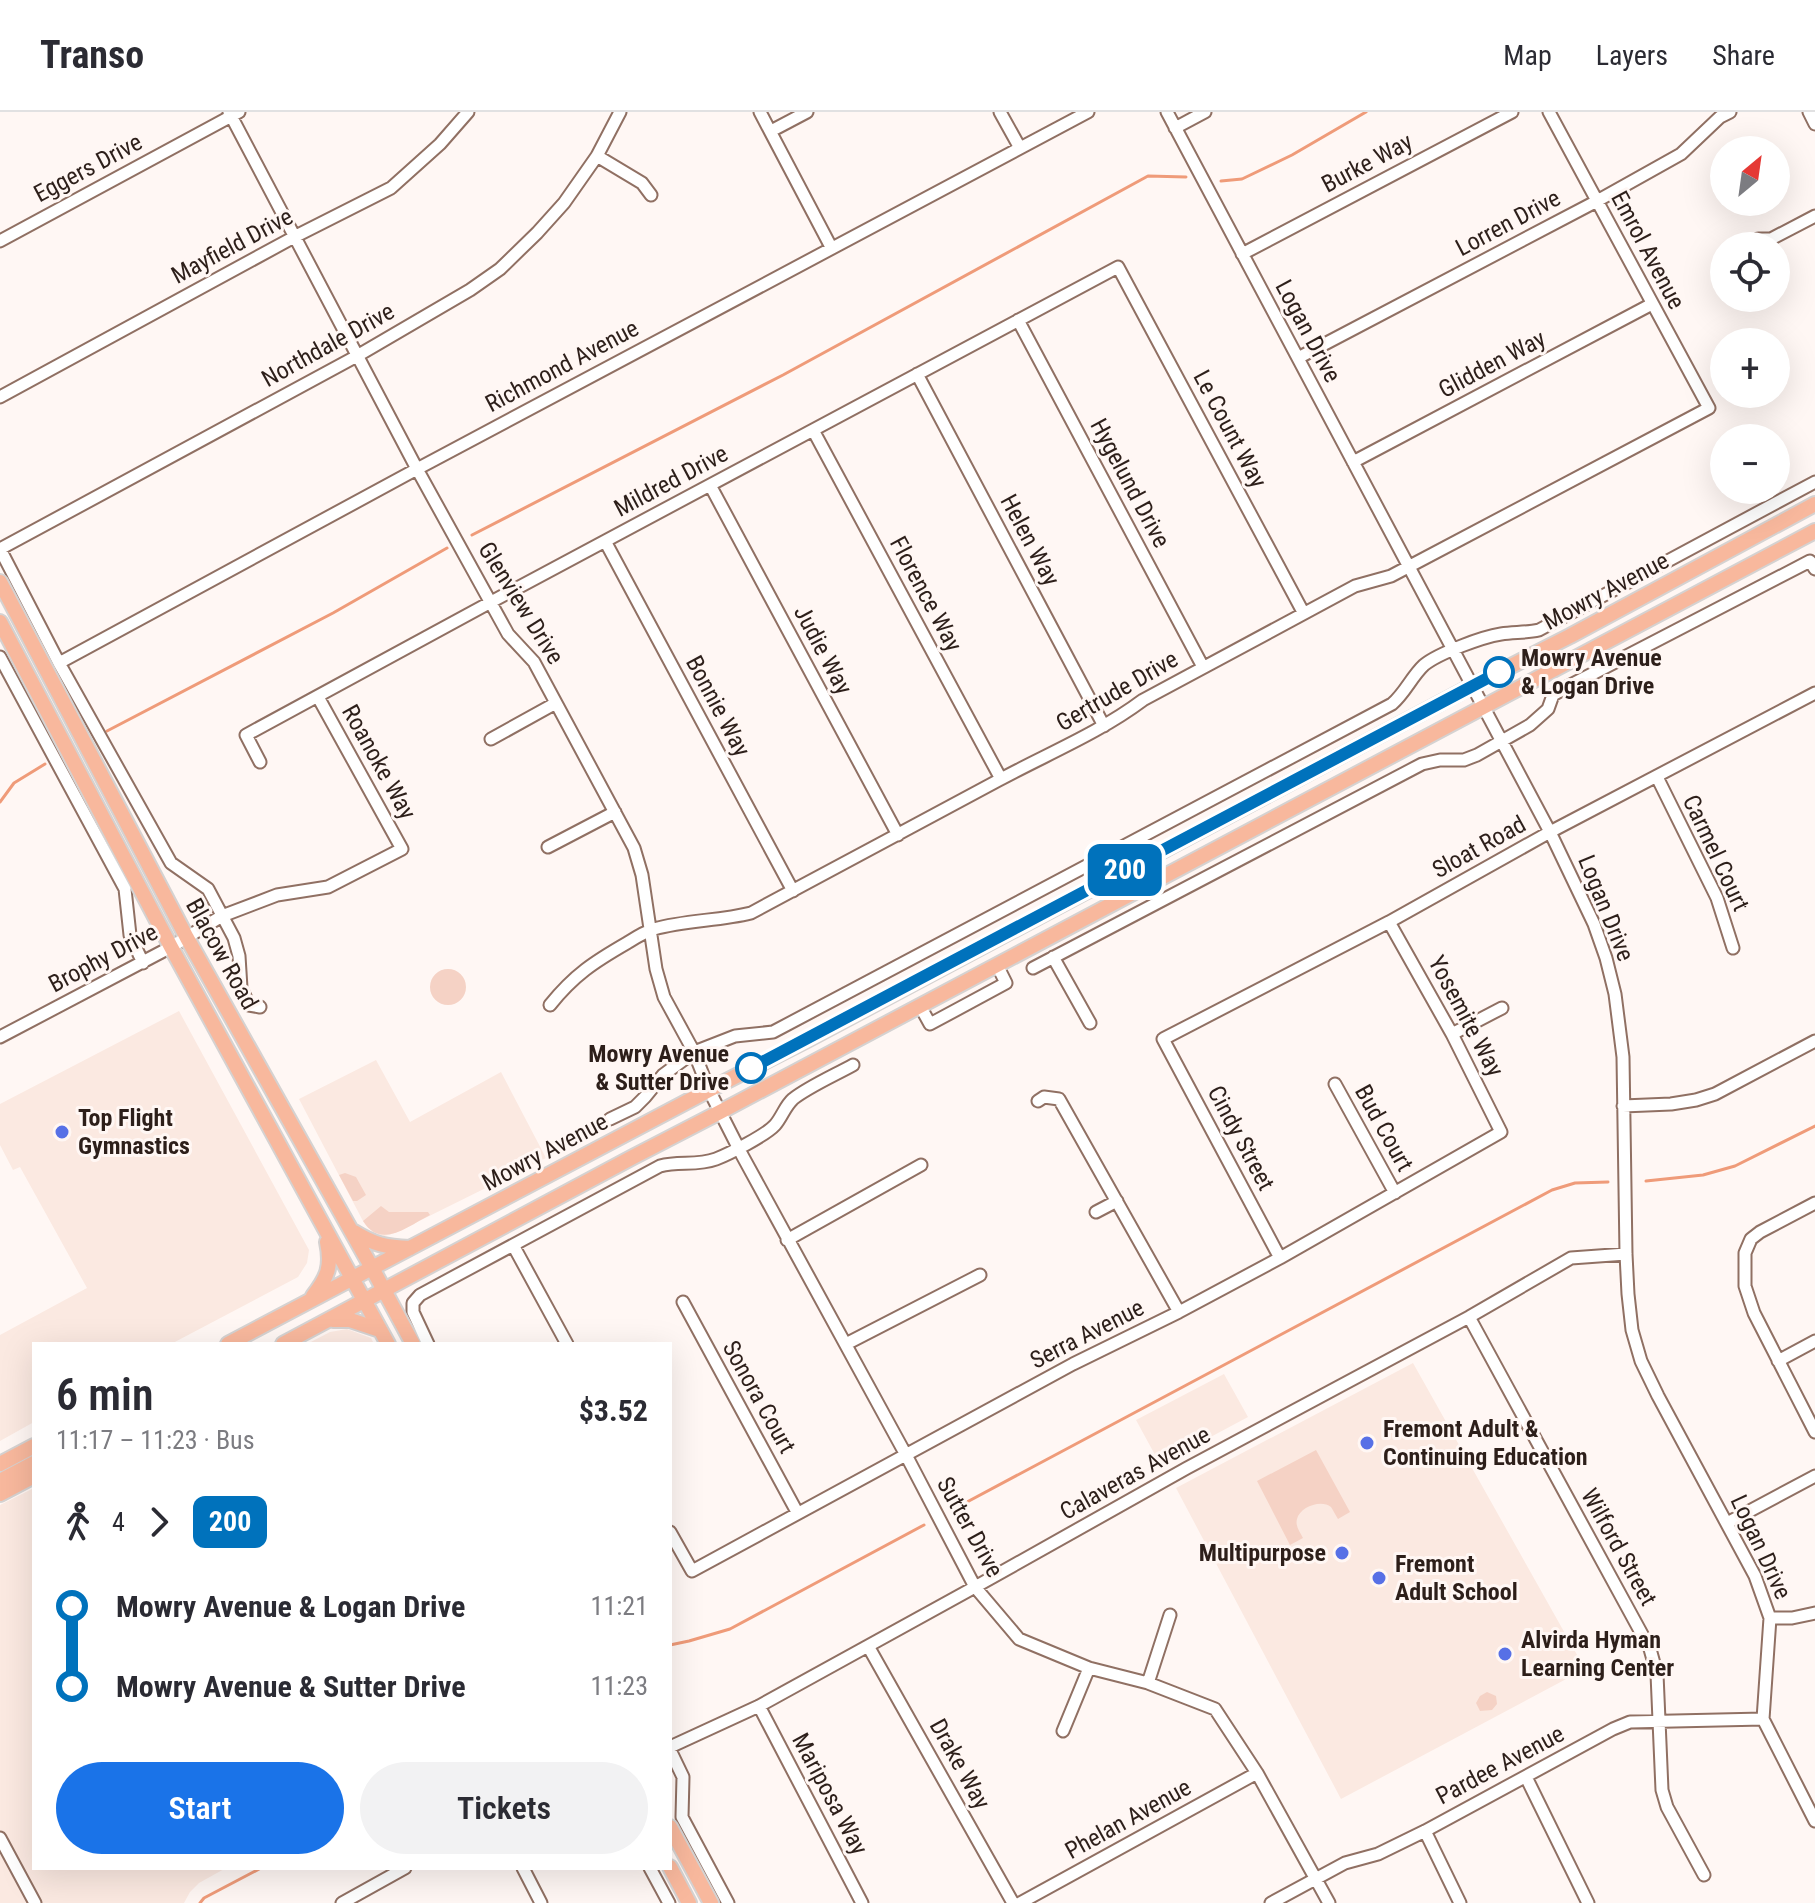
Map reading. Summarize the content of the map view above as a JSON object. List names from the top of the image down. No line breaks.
{"streets":{"main road":["Mowry Avenue","Blacow Road"],"street":["Burke Way","Eggers Drive","Lorren Drive","Mayfield Drive","Emrol Avenue","Logan Drive","Northdale Drive","Glidden Way","Richmond Avenue","Le Count Way","Mildred Drive","Hygelund Drive","Helen Way","Florence Way","Glenview Drive","Judie Way","Gertrude Drive","Bonnie Way","Roanoke Way","Sloat Road","Carmel Court","Brophy Drive","Yosemite Way","Bud Court","Cindy Street","Serra Avenue","Sonora Court","Calaveras Avenue","Sutter Drive","Wilford Street","Drake Way","Pardee Avenue","Mariposa Way","Phelan Avenue"]},"crossings":[["Burke Way","Logan Drive"],["Eggers Drive","Glenview Drive"],["Lorren Drive","Emrol Avenue"],["Lorren Drive","Logan Drive"],["Mayfield Drive","Glenview Drive"],["Emrol Avenue","Glidden Way"],["Emrol Avenue","Gertrude Drive"],["Logan Drive","Glidden Way"],["Logan Drive","Mowry Avenue"],["Logan Drive","Gertrude Drive"],["Logan Drive","Sloat Road"],["Logan Drive","Calaveras Avenue"],["Logan Drive","Pardee Avenue"],["Northdale Drive","Glenview Drive"],["Northdale Drive","Blacow Road"],["Richmond Avenue","Glenview Drive"],["Richmond Avenue","Blacow Road"],["Le Count Way","Mildred Drive"],["Le Count Way","Gertrude Drive"],["Mildred Drive","Hygelund Drive"],["Mildred Drive","Helen Way"],["Mildred Drive","Florence Way"],["Mildred Drive","Glenview Drive"],["Mildred Drive","Judie Way"],["Mildred Drive","Bonnie Way"],["Mildred Drive","Roanoke Way"],["Hygelund Drive","Gertrude Drive"],["Helen Way","Gertrude Drive"],["Mowry Avenue","Glenview Drive"],["Mowry Avenue","Blacow Road"],["Mowry Avenue","Sutter Drive"],["Florence Way","Gertrude Drive"],["Glenview Drive","Gertrude Drive"],["Glenview Drive","Sutter Drive"],["Judie Way","Gertrude Drive"],["Gertrude Drive","Bonnie Way"],["Roanoke Way","Brophy Drive"],["Sloat Road","Carmel Court"],["Sloat Road","Yosemite Way"],["Sloat Road","Cindy Street"],["Blacow Road","Brophy Drive"],["Yosemite Way","Serra Avenue"],["Bud Court","Serra Avenue"],["Cindy Street","Serra Avenue"],["Serra Avenue","Sonora Court"],["Serra Avenue","Sutter Drive"],["Calaveras Avenue","Sutter Drive"],["Calaveras Avenue","Wilford Street"],["Calaveras Avenue","Drake Way"],["Calaveras Avenue","Mariposa Way"],["Sutter Drive","Pardee Avenue"],["Sutter Drive","Phelan Avenue"],["Wilford Street","Pardee Avenue"]],"places":["Mowry Avenue & Logan Drive","Mowry Avenue & Sutter Drive","Top Flight Gymnastics","Fremont Adult & Continuing Education","Multipurpose","Fremont Adult School","Alvirda Hyman Learning Center"],"lines":["bus line 200"],"north":"top right","page":{"header":"Transo","nav":["Map","Layers","Share"],"on_map":"200","map_buttons":["+","−"],"heading":["6 min","11:17 – 11:23 · Bus","$3.52"],"legs":["4","200"],"list":[{"name":"Mowry Avenue & Logan Drive","value":"11:21"},{"name":"Mowry Avenue & Sutter Drive","value":"11:23"}],"buttons":["Start","Tickets"]}}
